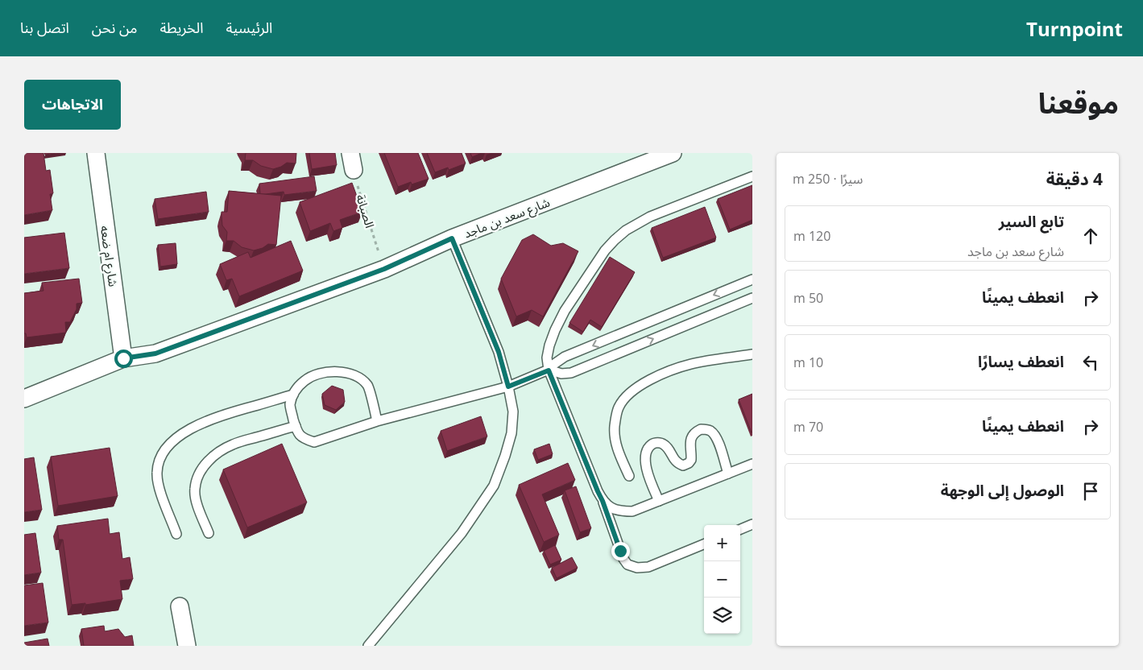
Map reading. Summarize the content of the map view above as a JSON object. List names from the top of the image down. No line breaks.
{"streets":{"street":["شارع سعد بن ماجد","شارع ام ضعه"],"path":["الصبانة"]},"crossings":[["الصبانة","شارع سعد بن ماجد"],["شارع سعد بن ماجد","شارع ام ضعه"]],"page":{"header":"Turnpoint","nav":["الرئيسية","الخريطة","من نحن","اتصل بنا"],"title":"موقعنا","buttons":"الاتجاهات","heading":["4 دقيقة","سيرًا · 250 m"],"list":[["تابع السير","شارع سعد بن ماجد","120 m"],["انعطف يمينًا","50 m"],["انعطف يسارًا","10 m"],["انعطف يمينًا","70 m"],"الوصول إلى الوجهة"],"map_buttons":["+","−"]}}
